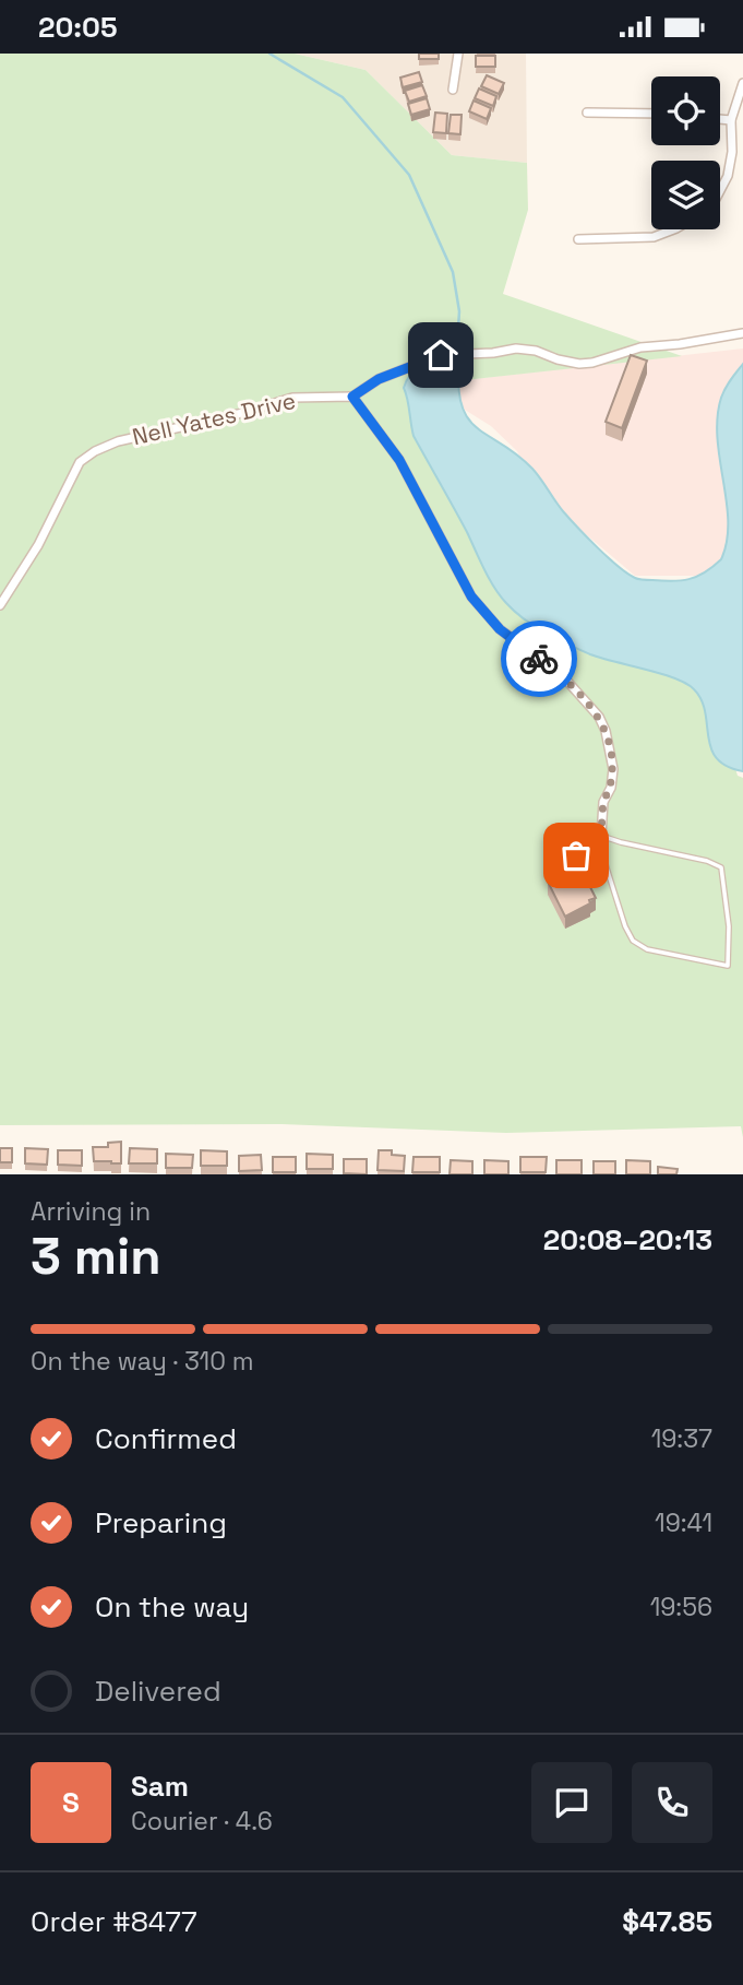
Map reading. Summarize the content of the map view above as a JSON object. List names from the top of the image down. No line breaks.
{"streets":{"street":["Nell Yates Drive"]},"page":{"status":"20:05","heading":["3 min","Arriving in","20:08–20:13"],"panel":["Sam","Courier · 4.6","Order #8477","$47.85"],"bar":"On the way · 310 m","list":[["Confirmed","19:37"],["Preparing","19:41"],["On the way","19:56"],"Delivered"],"round":"S"}}
